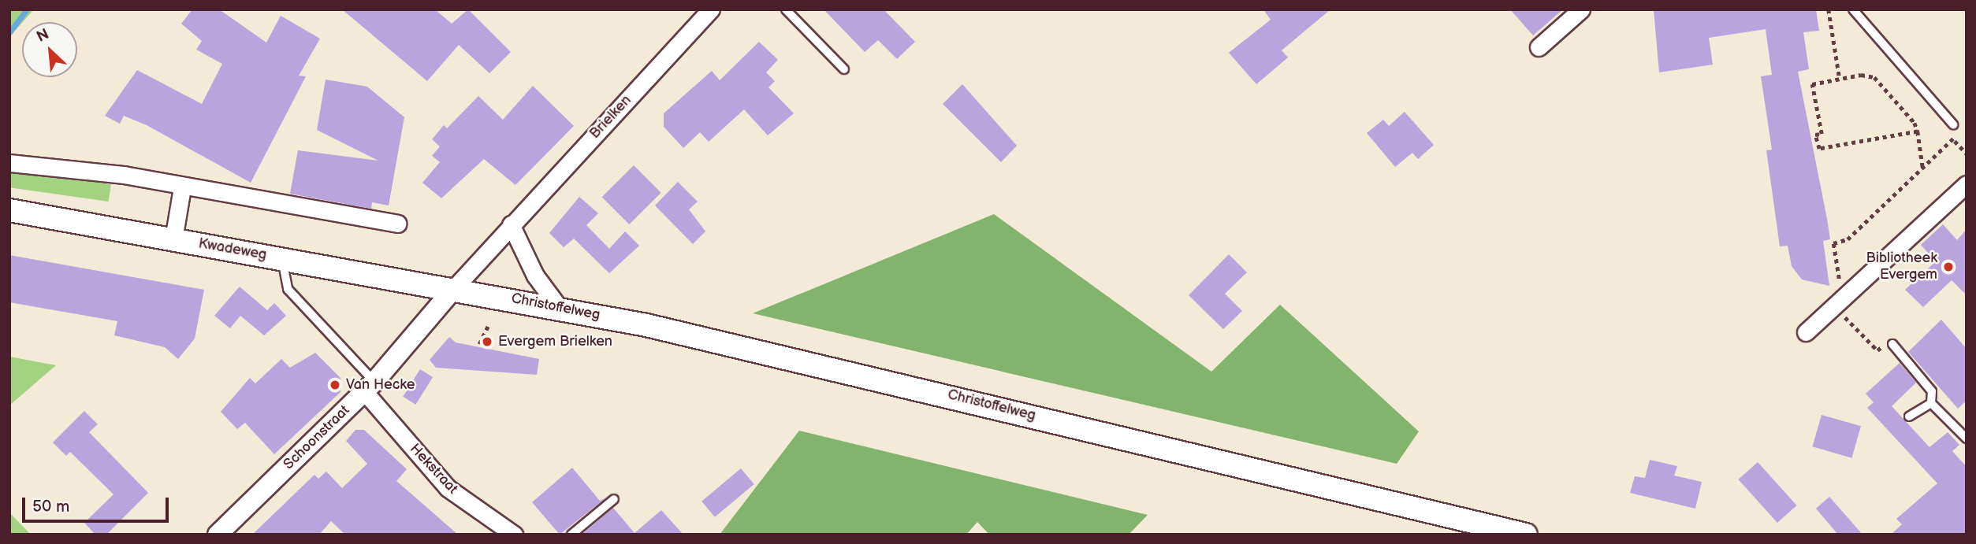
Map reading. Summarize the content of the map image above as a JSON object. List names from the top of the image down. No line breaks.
{"streets":{"main road":["Kwadeweg","Christoffelweg"],"street":["Brielken","Schoonstraat","Hekstraat"]},"crossings":[["Brielken","Kwadeweg"],["Brielken","Christoffelweg"],["Brielken","Schoonstraat"],["Kwadeweg","Christoffelweg"],["Kwadeweg","Schoonstraat"],["Christoffelweg","Schoonstraat"],["Schoonstraat","Hekstraat"]],"places":["Bibliotheek Evergem","Evergem Brielken","Van Hecke"],"scale_bar":"50 m","north":"top left"}
